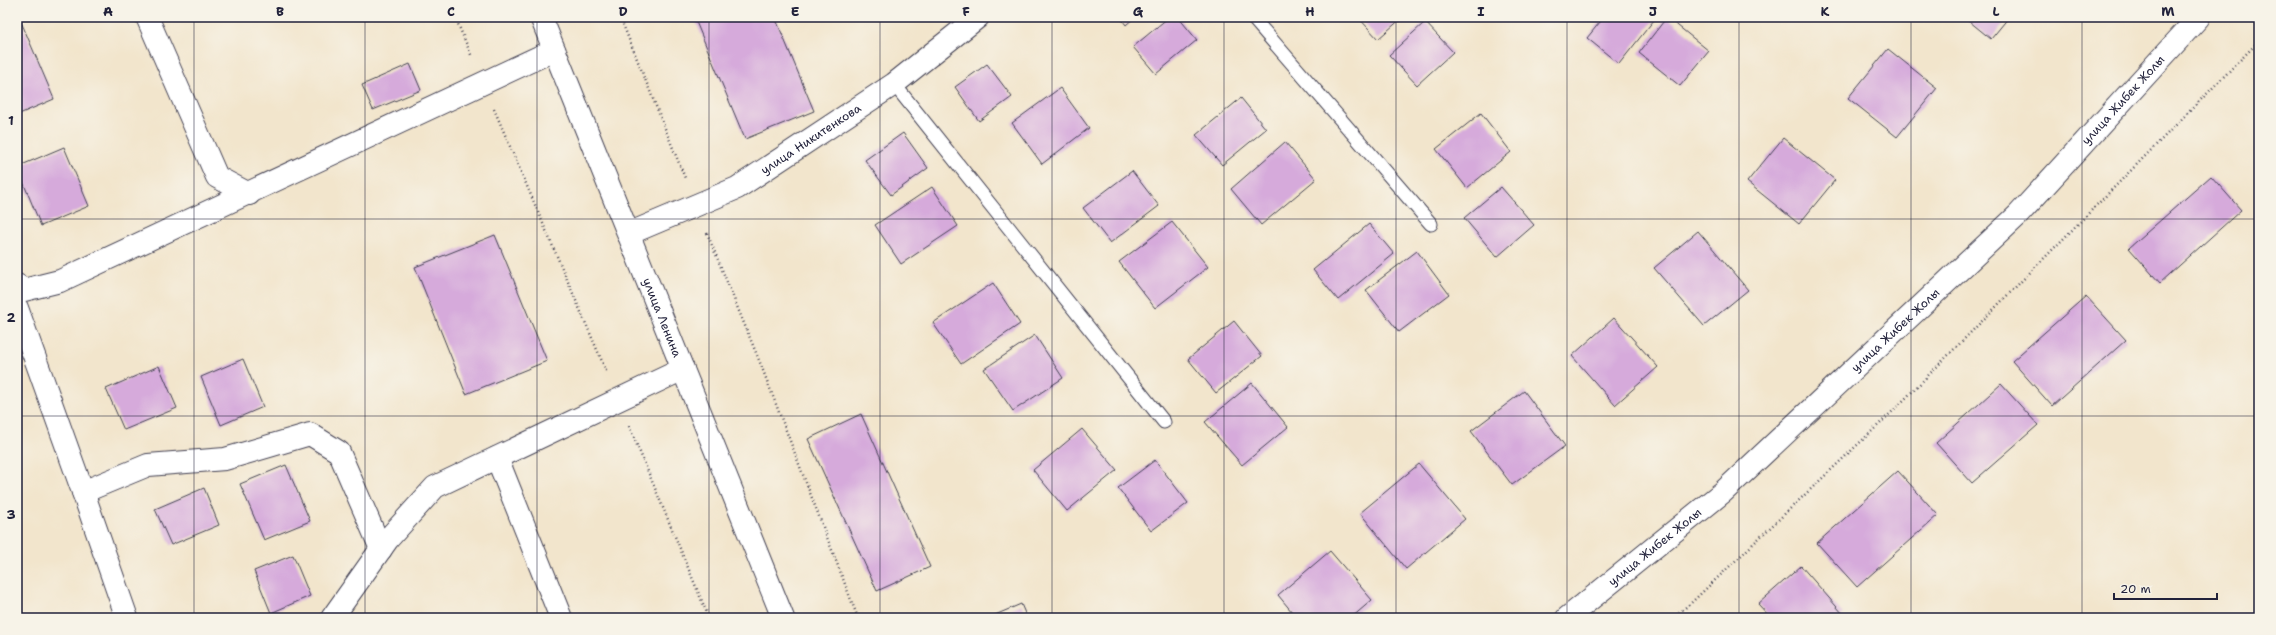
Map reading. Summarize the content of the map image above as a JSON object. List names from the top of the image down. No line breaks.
{"streets":{"street":["улица Жибек Жолы","улица Никитенкова","улица Ленина"]},"crossings":[["улица Никитенкова","улица Ленина"]],"scale_bar":"20 m","grid":{"columns":["A","B","C","D","E","F","G","H","I","J","K","L","M"],"rows":["1","2","3"]}}
